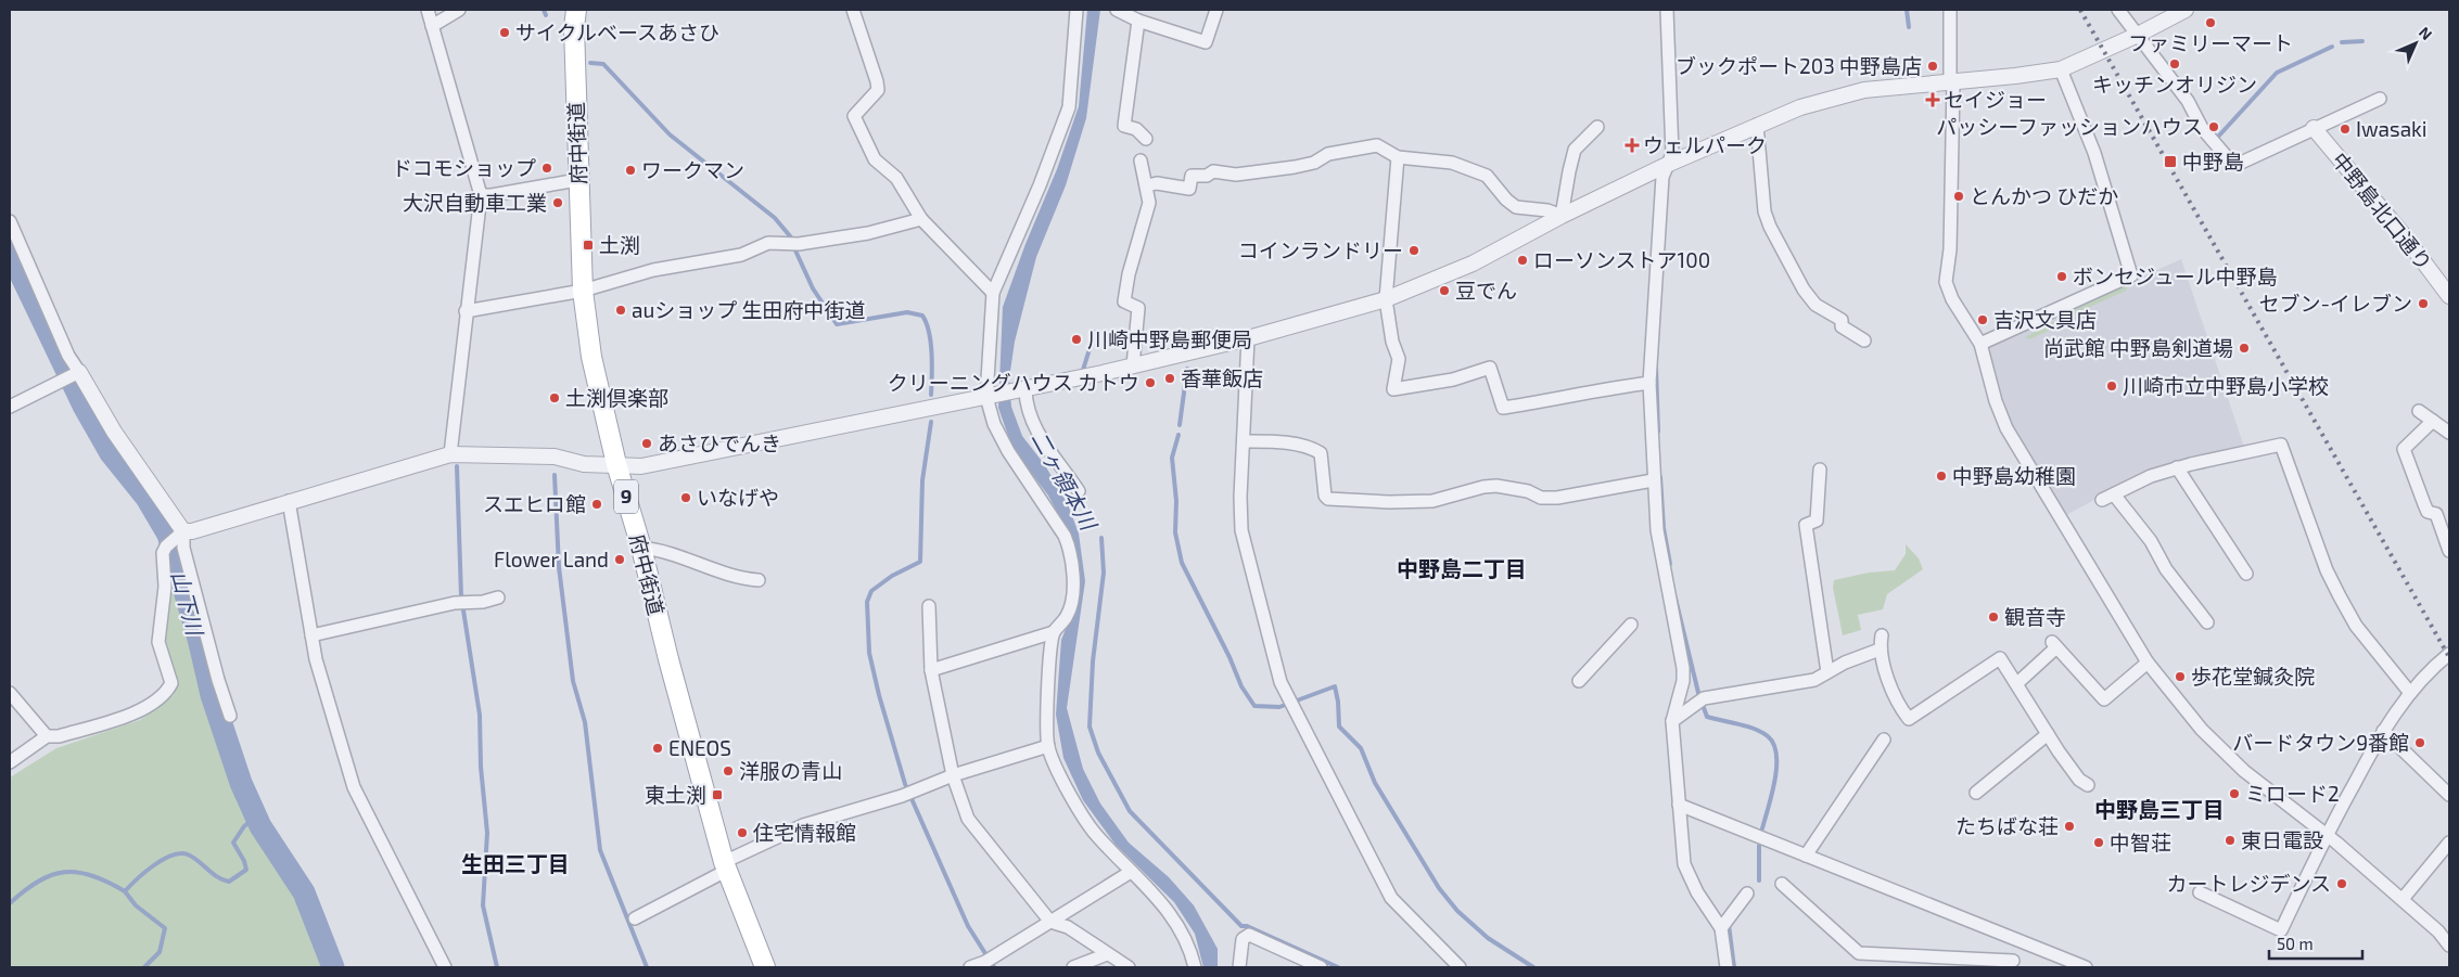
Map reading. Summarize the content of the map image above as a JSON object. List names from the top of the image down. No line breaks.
{"streets":{"main road":["府中街道","9"],"street":["中野島北口通り"]},"districts":["中野島二丁目","中野島三丁目","生田三丁目"],"water":["二ヶ領本川","山下川"],"places":{"other":["ファミリーマート","サイクルベースあさひ","キッチンオリジン","ブックポート203 中野島店","パッシーファッションハウス","Iwasaki","ドコモショップ","ワークマン","とんかつ ひだか","大沢自動車工業","コインランドリー","ローソンストア100","ボンセジュール中野島","豆でん","セブン-イレブン","auショップ 生田府中街道","吉沢文具店","川崎中野島郵便局","尚武館 中野島剣道場","香華飯店","クリーニングハウス カトウ","川崎市立中野島小学校","土渕倶楽部","あさひでんき","中野島幼稚園","いなげや","スエヒロ館","Flower Land","観音寺","歩花堂鍼灸院","バードタウン9番館","ENEOS","洋服の青山","ミロード2","たちばな荘","住宅情報館","東日電設","中智荘","カートレジデンス"],"health":["セイジョー","ウェルパーク"],"transit":["中野島","土渕","東土渕"]},"scale_bar":"50 m","north":"top right"}
